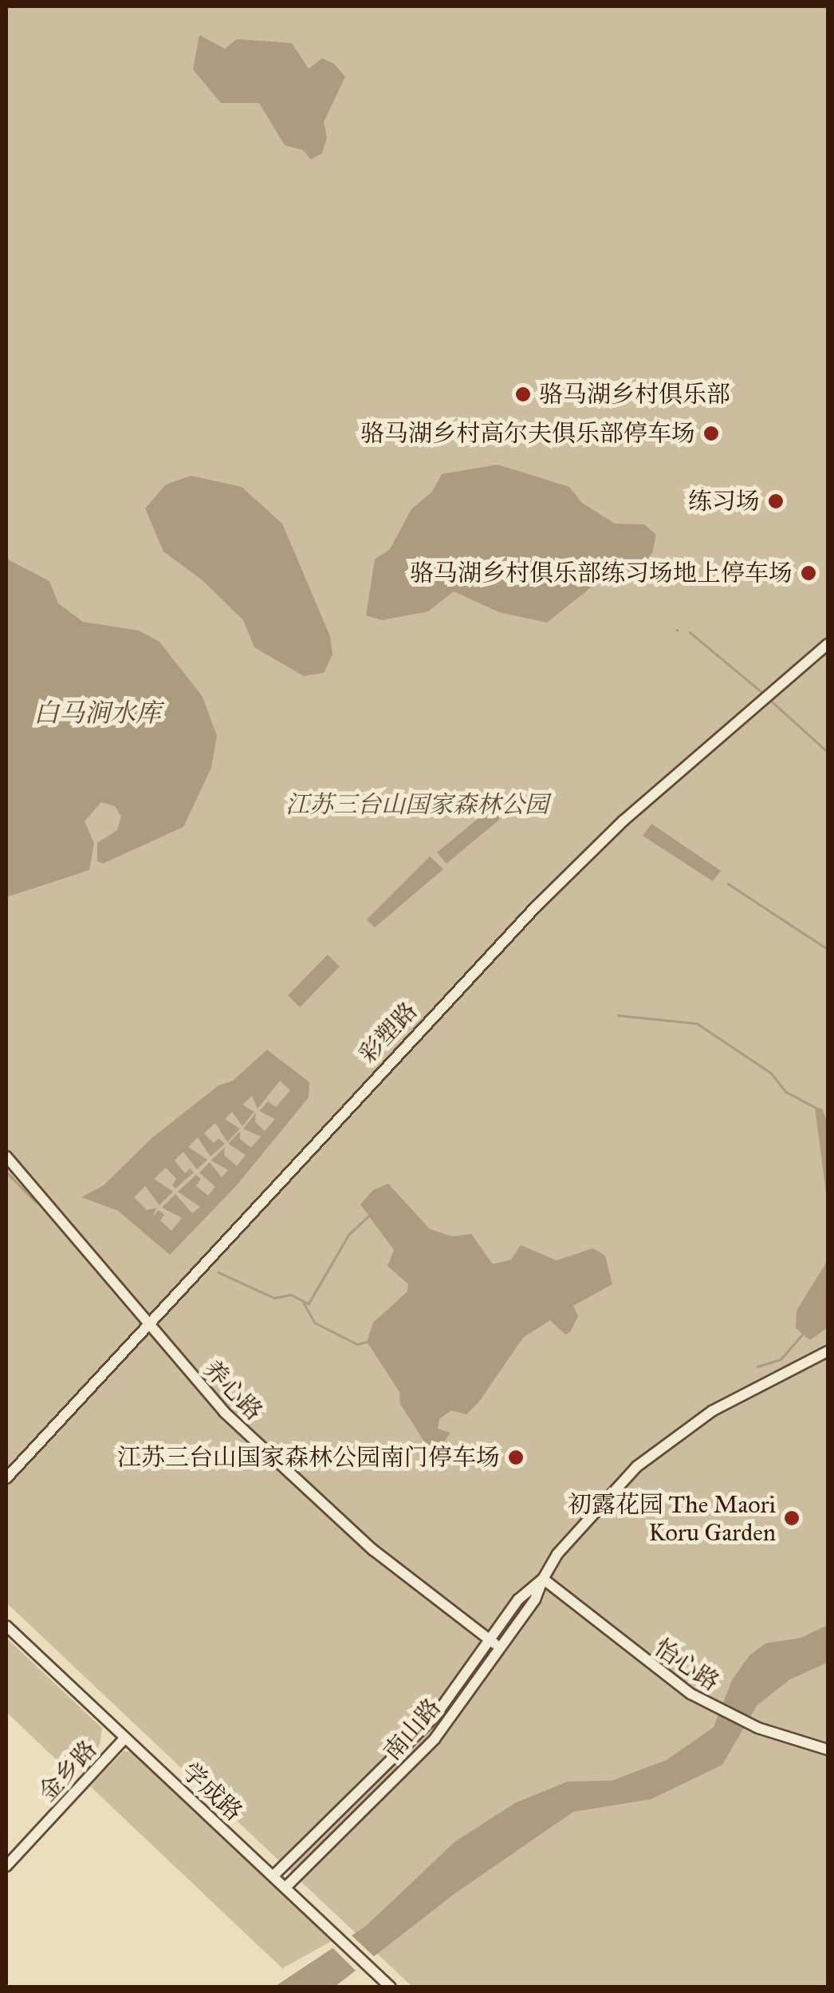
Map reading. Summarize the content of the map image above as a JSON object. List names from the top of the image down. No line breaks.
{"streets":{"street":["彩塑路","养心路","怡心路","南山路","金乡路","学成路"]},"crossings":[["彩塑路","养心路"],["养心路","南山路"],["怡心路","南山路"],["南山路","学成路"],["金乡路","学成路"]],"water":["白马涧水库"],"parks":["江苏三台山国家森林公园"],"places":["骆马湖乡村俱乐部","骆马湖乡村高尔夫俱乐部停车场","练习场","骆马湖乡村俱乐部练习场地上停车场","江苏三台山国家森林公园南门停车场","初露花园 The Maori Koru Garden"]}
